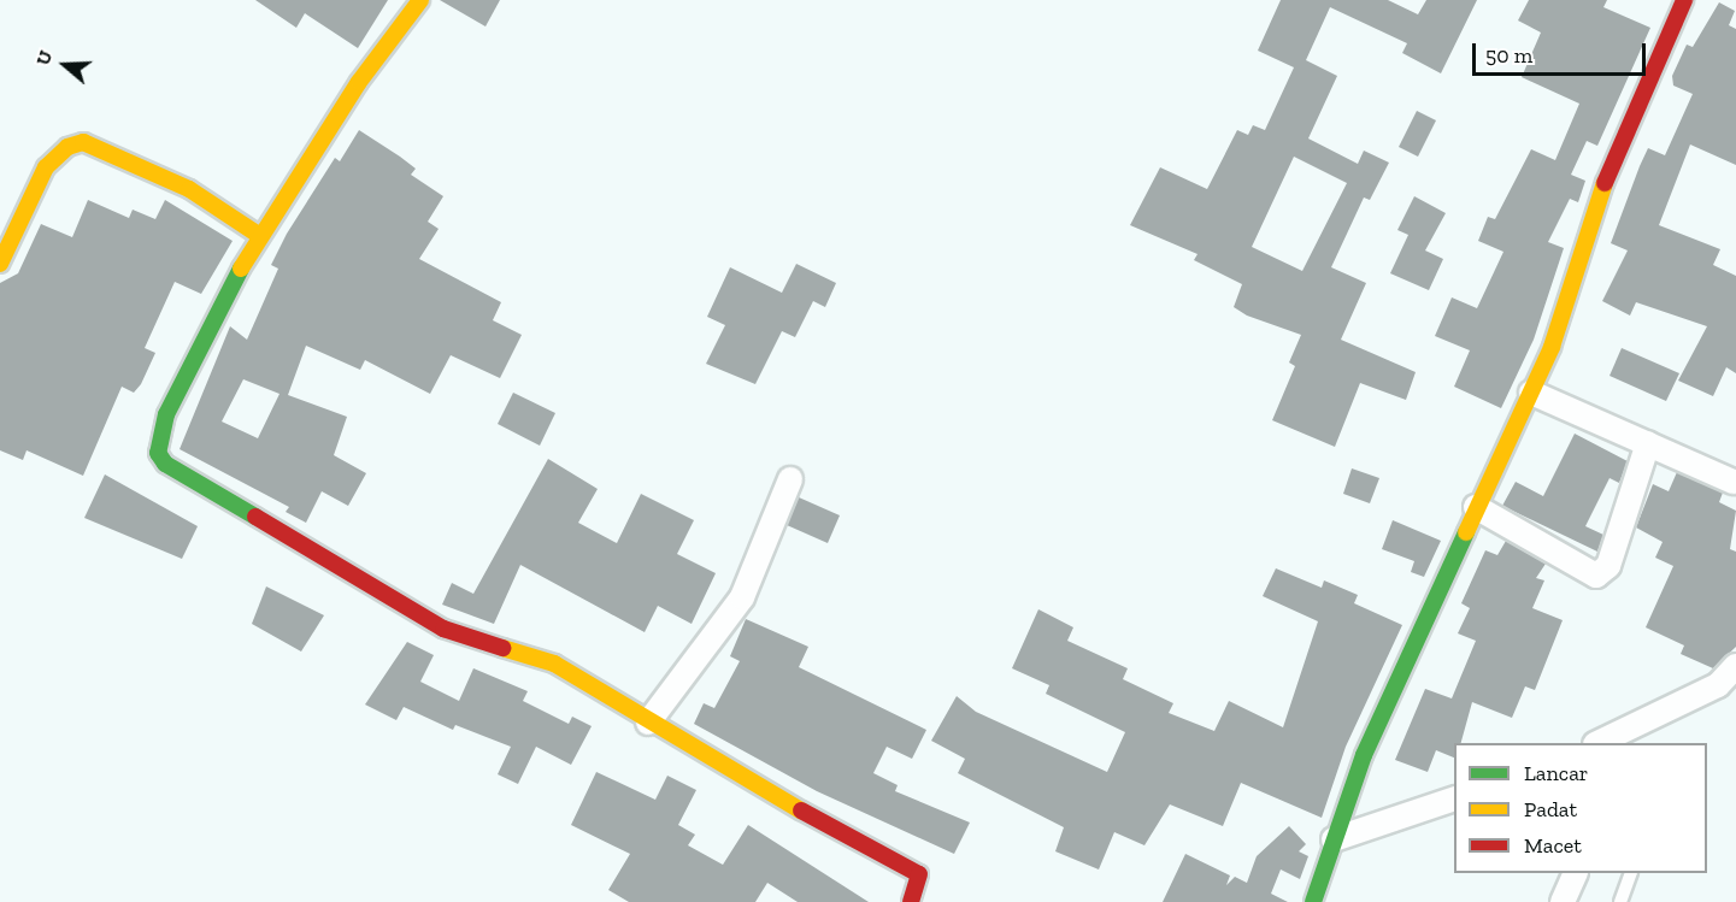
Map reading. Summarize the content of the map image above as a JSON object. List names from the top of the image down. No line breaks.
{"legend":["Lancar","Padat","Macet"],"scale_bar":"50 m","north":"left"}
